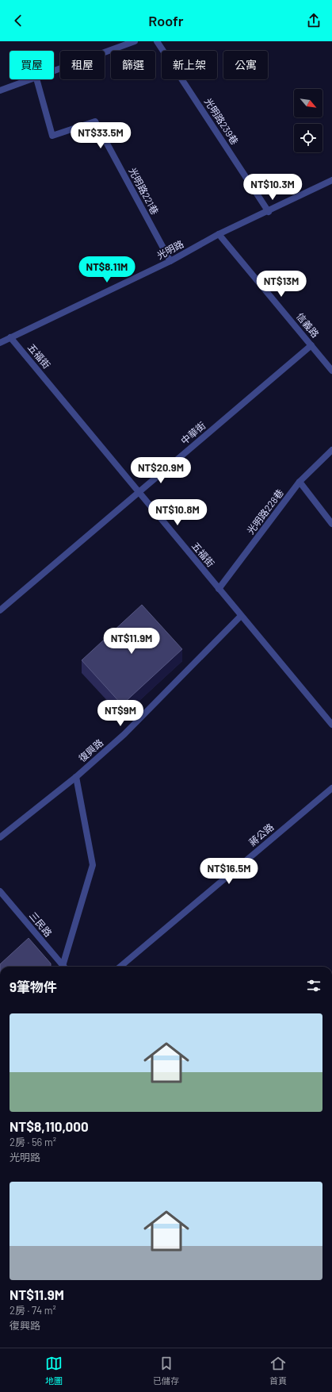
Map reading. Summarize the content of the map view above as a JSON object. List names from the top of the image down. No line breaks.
{"streets":{"street":["光明路239巷","光明路221巷","光明路","信義路","五福街","中華街","光明路228巷","復興路","蔣公路","三民路"]},"crossings":[["光明路239巷","光明路"],["光明路221巷","光明路"],["光明路","信義路"],["光明路","五福街"],["信義路","中華街"],["五福街","中華街"],["五福街","光明路228巷"],["五福街","復興路"]],"north":"bottom right","page":{"header":"Roofr","chip":["買屋","租屋","篩選","新上架","公寓"],"price":["NT$33.5M","NT$10.3M","NT$8.11M","NT$13M","NT$20.9M","NT$10.8M","NT$11.9M","NT$9M","NT$16.5M"],"heading":"9筆物件","list":[{"name":"NT$8,110,000","note":"2房 · 56 m² · 光明路"},{"name":"NT$11.9M","note":"2房 · 74 m² · 復興路"}],"tabs":["地圖","已儲存","首頁"]}}
